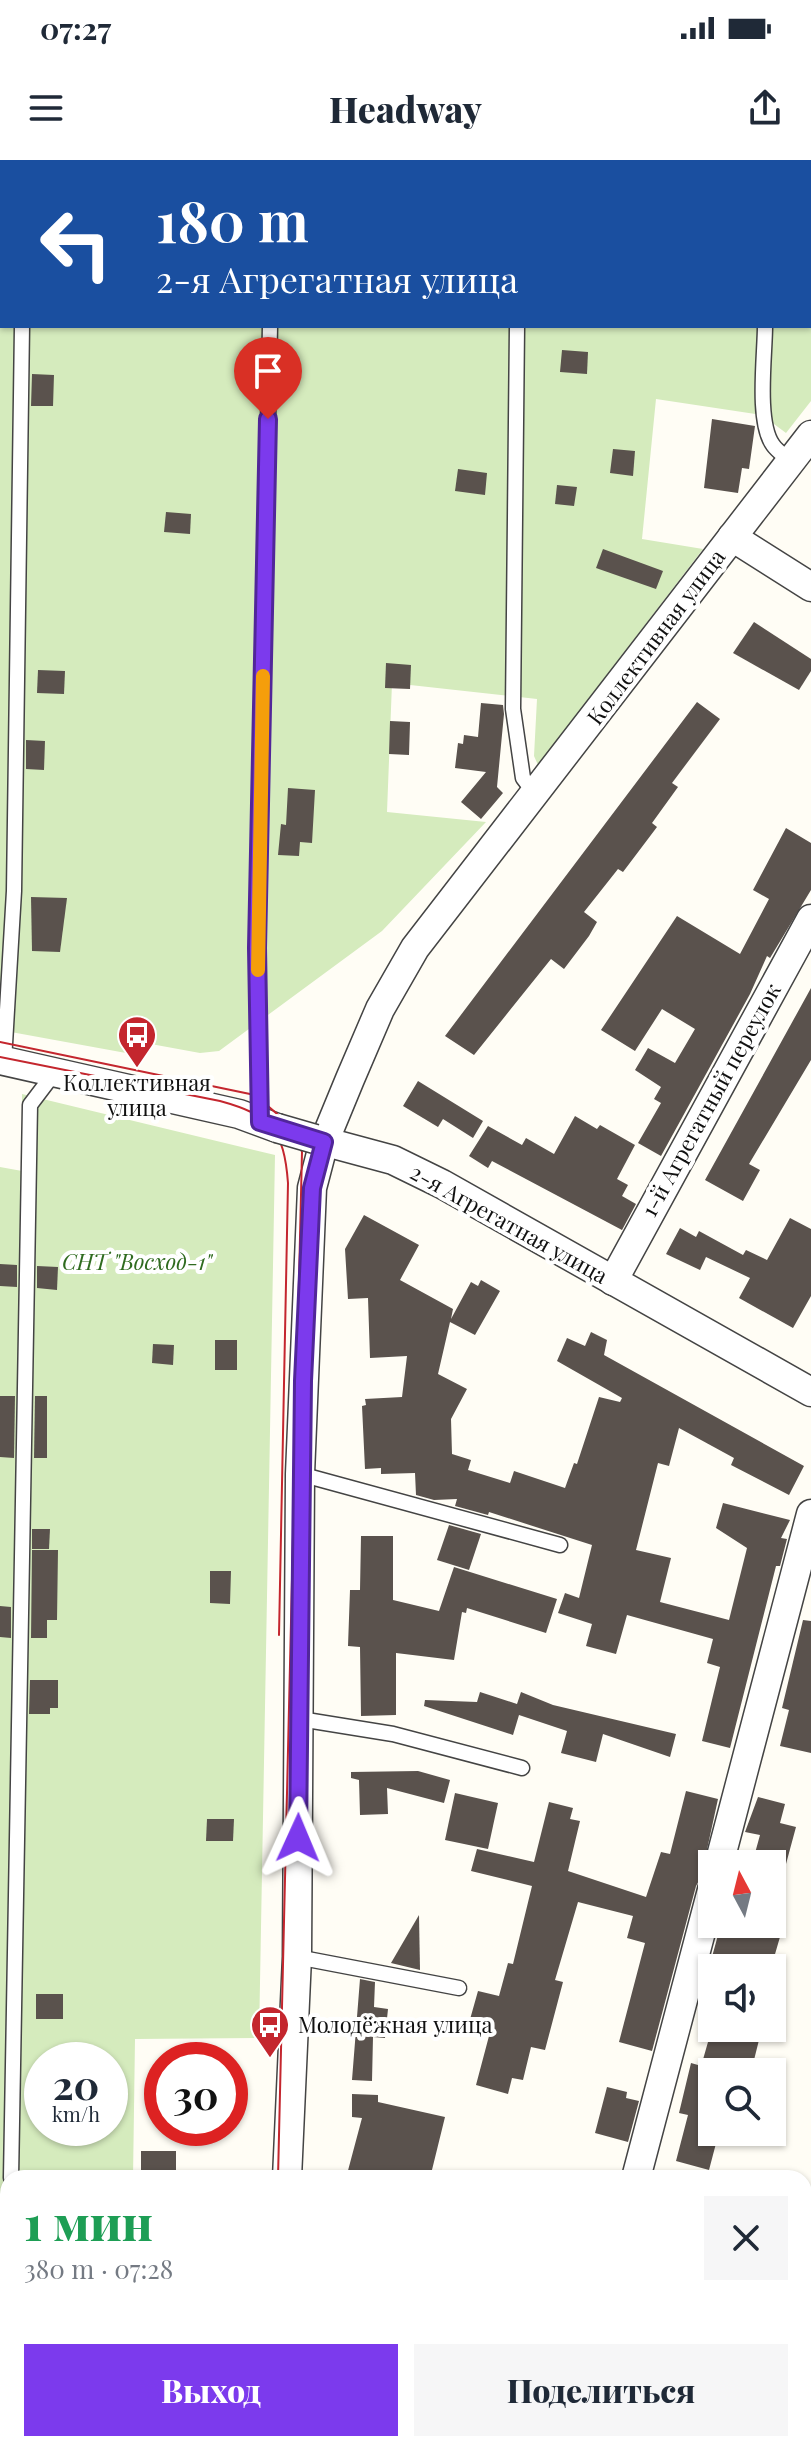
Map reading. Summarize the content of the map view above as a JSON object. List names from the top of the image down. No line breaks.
{"streets":{"street":["Коллективная улица","1-й Агрегатный переулок","2-я Агрегатная улица"]},"crossings":[["Коллективная улица","2-я Агрегатная улица"],["1-й Агрегатный переулок","2-я Агрегатная улица"]],"parks":["СНТ \"Восход-1\""],"places":{"bus stop":["Коллективная улица","Молодёжная улица"]},"north":"top","page":{"status":"07:27","header":"Headway","turn":["180 m","2-я Агрегатная улица"],"speed":"20 km/h","limit":"30","heading":["1 мин","380 m · 07:28"],"buttons":["Выход","Поделиться"]}}
